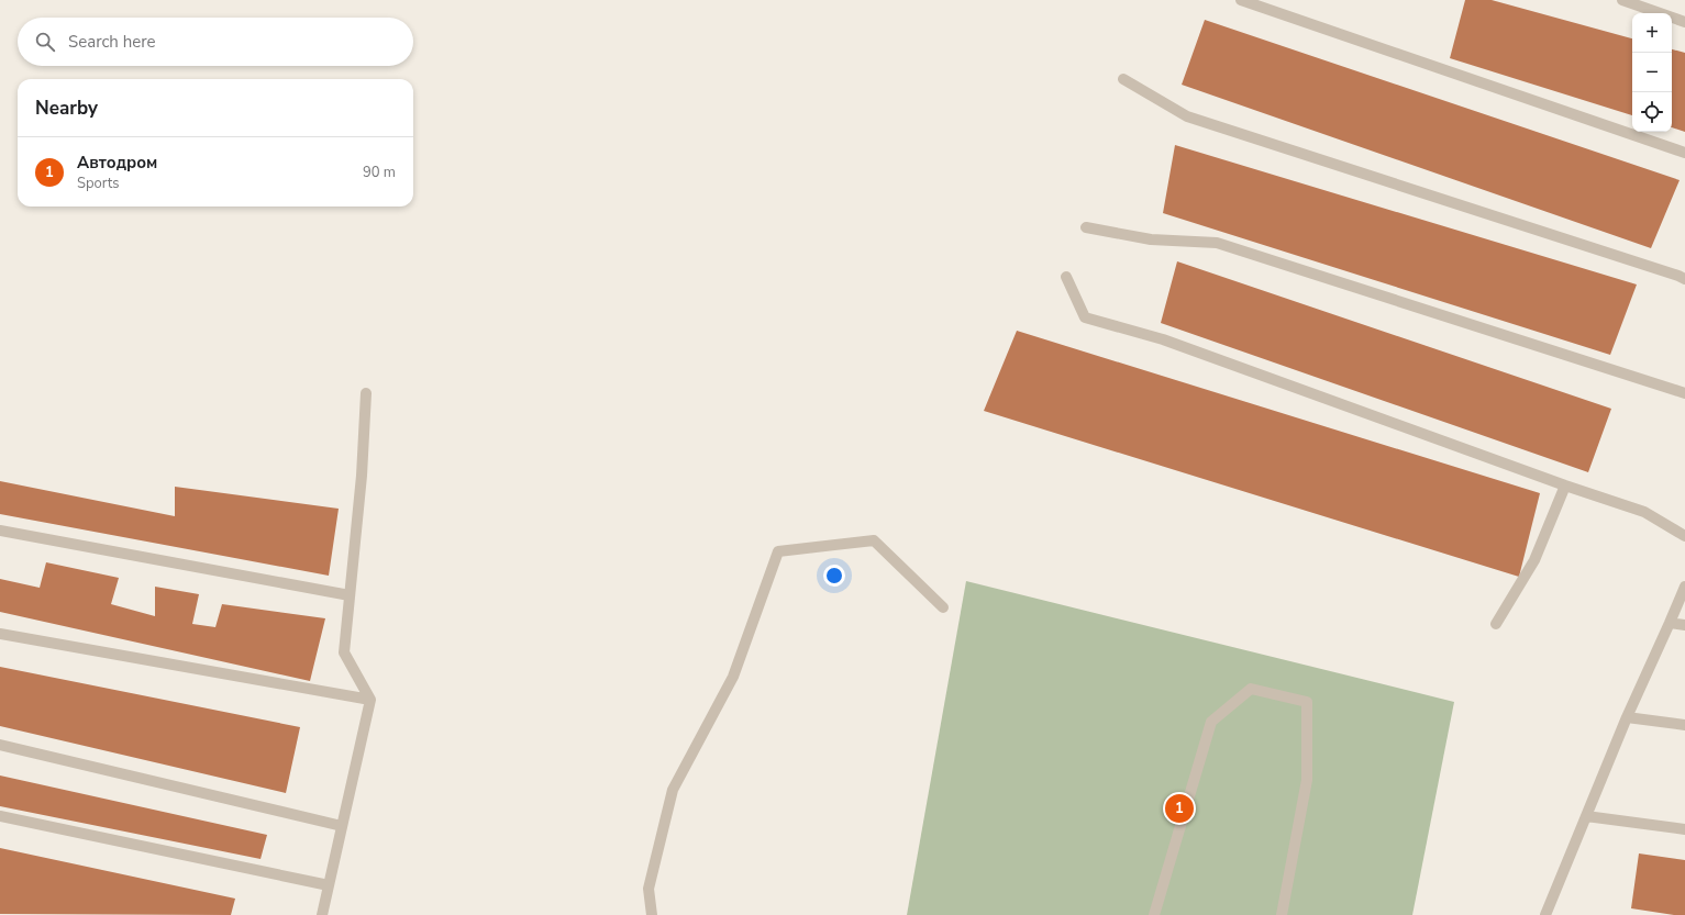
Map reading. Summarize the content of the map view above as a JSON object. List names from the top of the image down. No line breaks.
{"page":{"map_buttons":["+","−"],"search":"Search here","heading":"Nearby","list":[{"mark":"1","name":"Автодром","note":"Sports","value":"90 m"}],"pins":"1"}}
